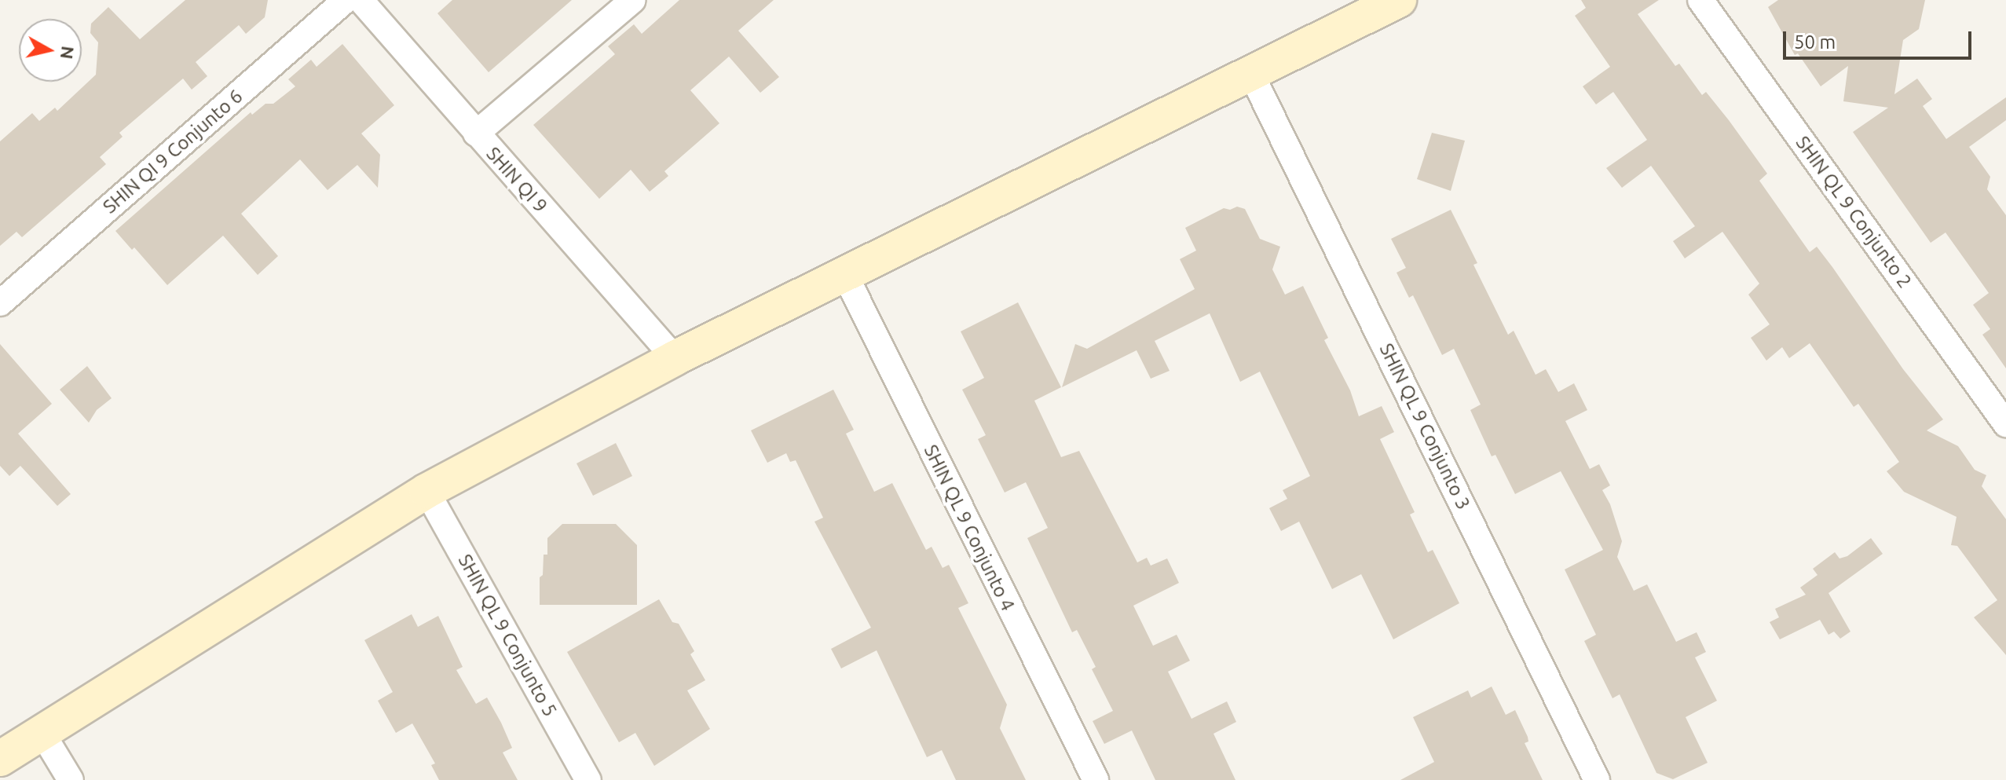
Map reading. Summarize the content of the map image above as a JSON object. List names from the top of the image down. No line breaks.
{"streets":{"street":["SHIN QI 9 Conjunto 6","SHIN QI 9","SHIN QL 9 Conjunto 2","SHIN QL 9 Conjunto 3","SHIN QL 9 Conjunto 4","SHIN QL 9 Conjunto 5"]},"scale_bar":"50 m","north":"right"}
